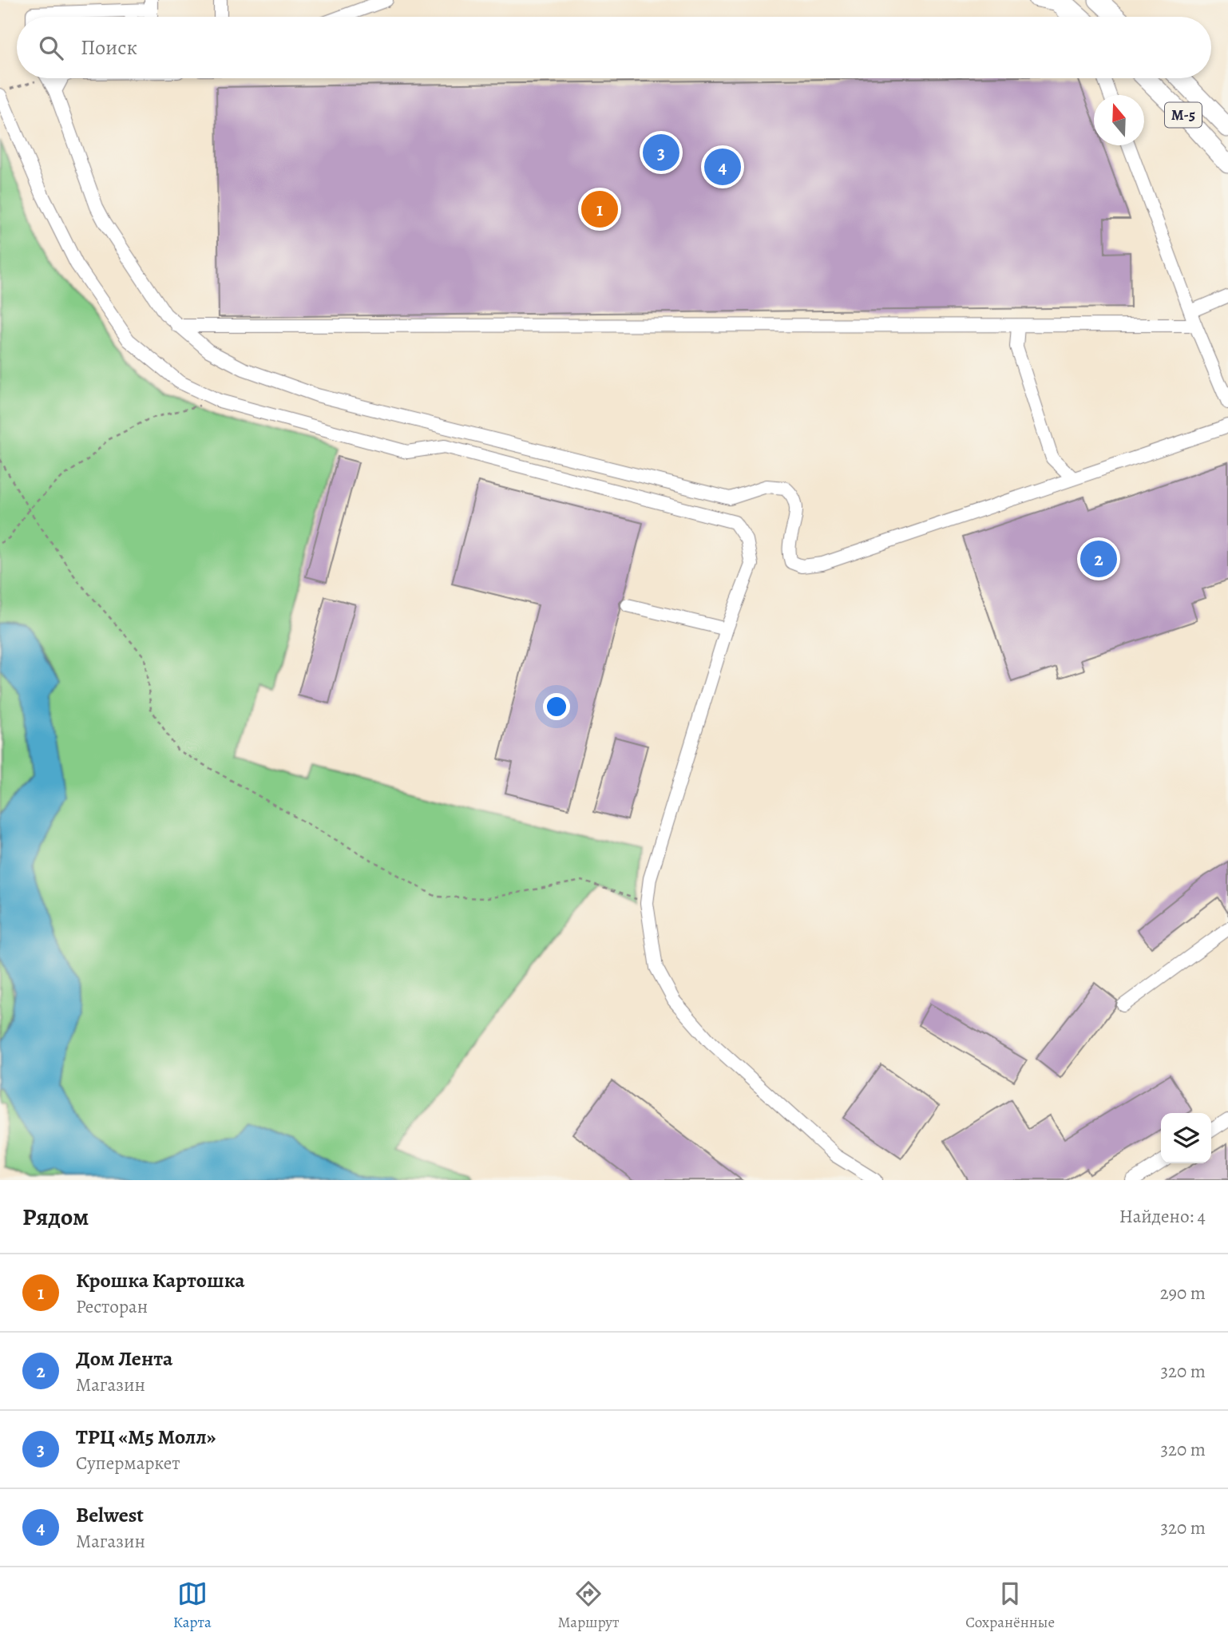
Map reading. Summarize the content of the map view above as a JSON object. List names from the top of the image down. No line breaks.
{"streets":{"highway":["М-5"]},"north":"top","page":{"search":"Поиск","pins":["3","4","1","2"],"heading":["Рядом","Найдено: 4"],"list":[{"mark":"1","name":"Крошка Картошка","note":"Ресторан","value":"290 m"},{"mark":"2","name":"Дом Лента","note":"Магазин","value":"320 m"},{"mark":"3","name":"ТРЦ «М5 Молл»","note":"Супермаркет","value":"320 m"},{"mark":"4","name":"Belwest","note":"Магазин","value":"320 m"}],"nav":["Карта","Маршрут","Сохранённые"]}}
